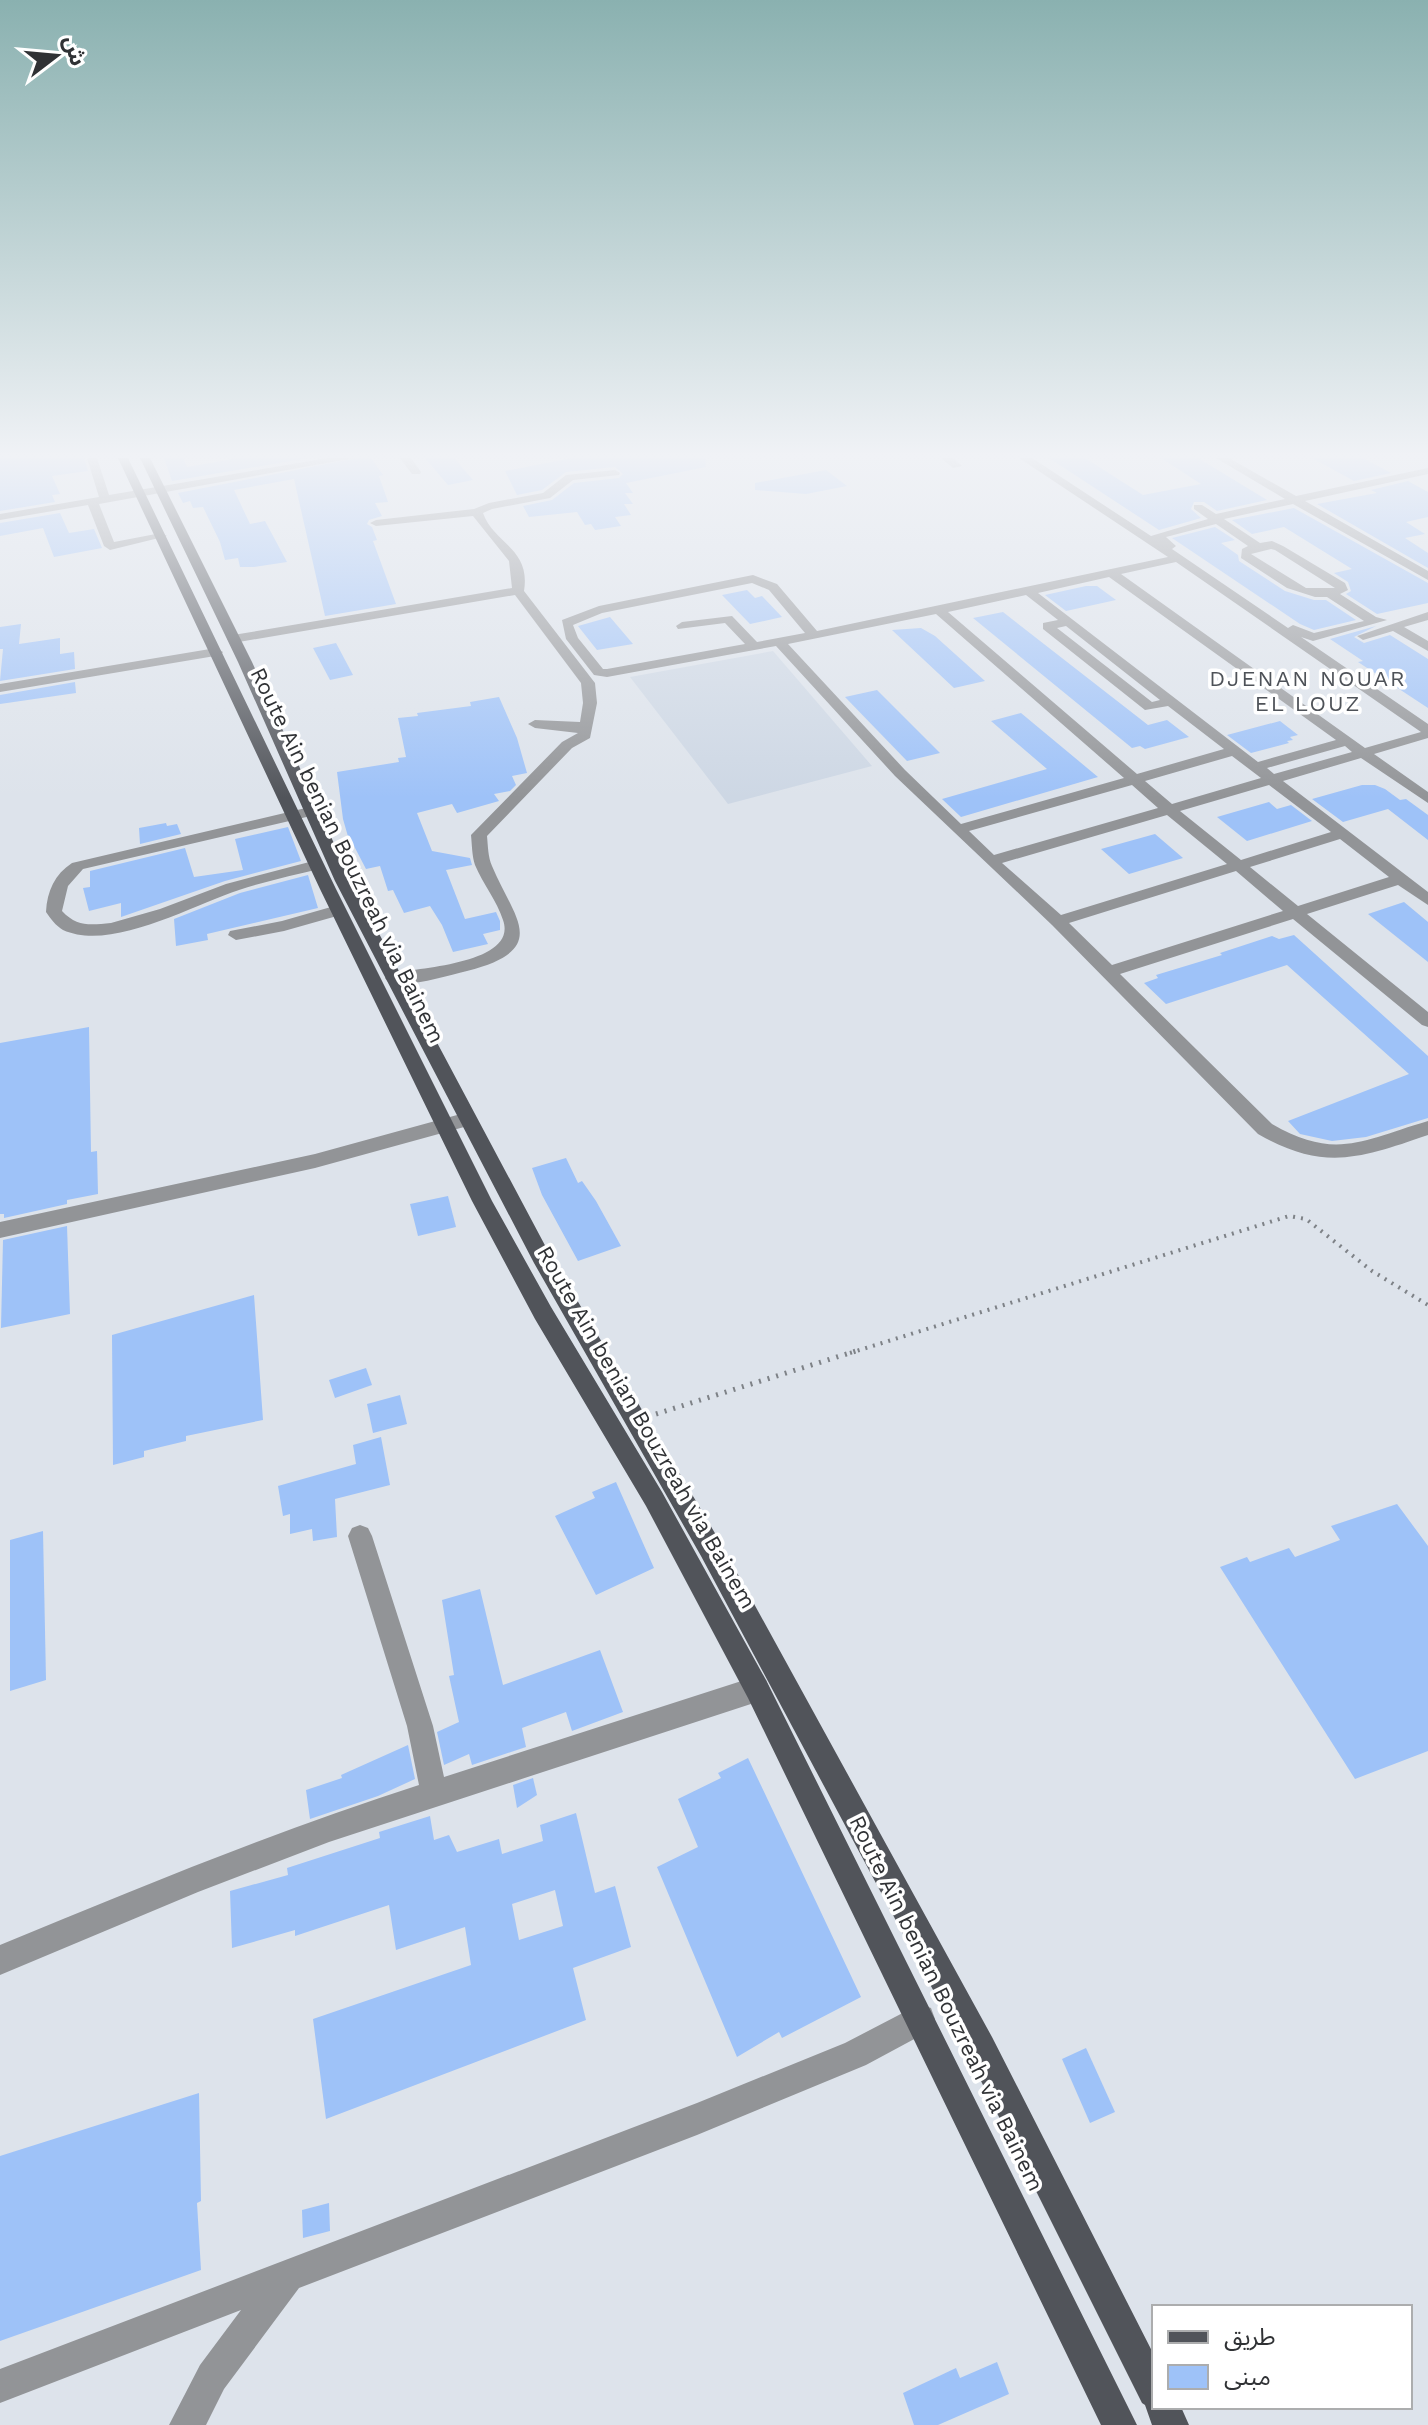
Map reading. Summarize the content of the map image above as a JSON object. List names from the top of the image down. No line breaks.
{"streets":{"main road":["Route Ain benian Bouzreah via Bainem"]},"districts":["DJENAN NOUAR EL LOUZ"],"legend":["طريق","مبنى"],"north":"right"}
